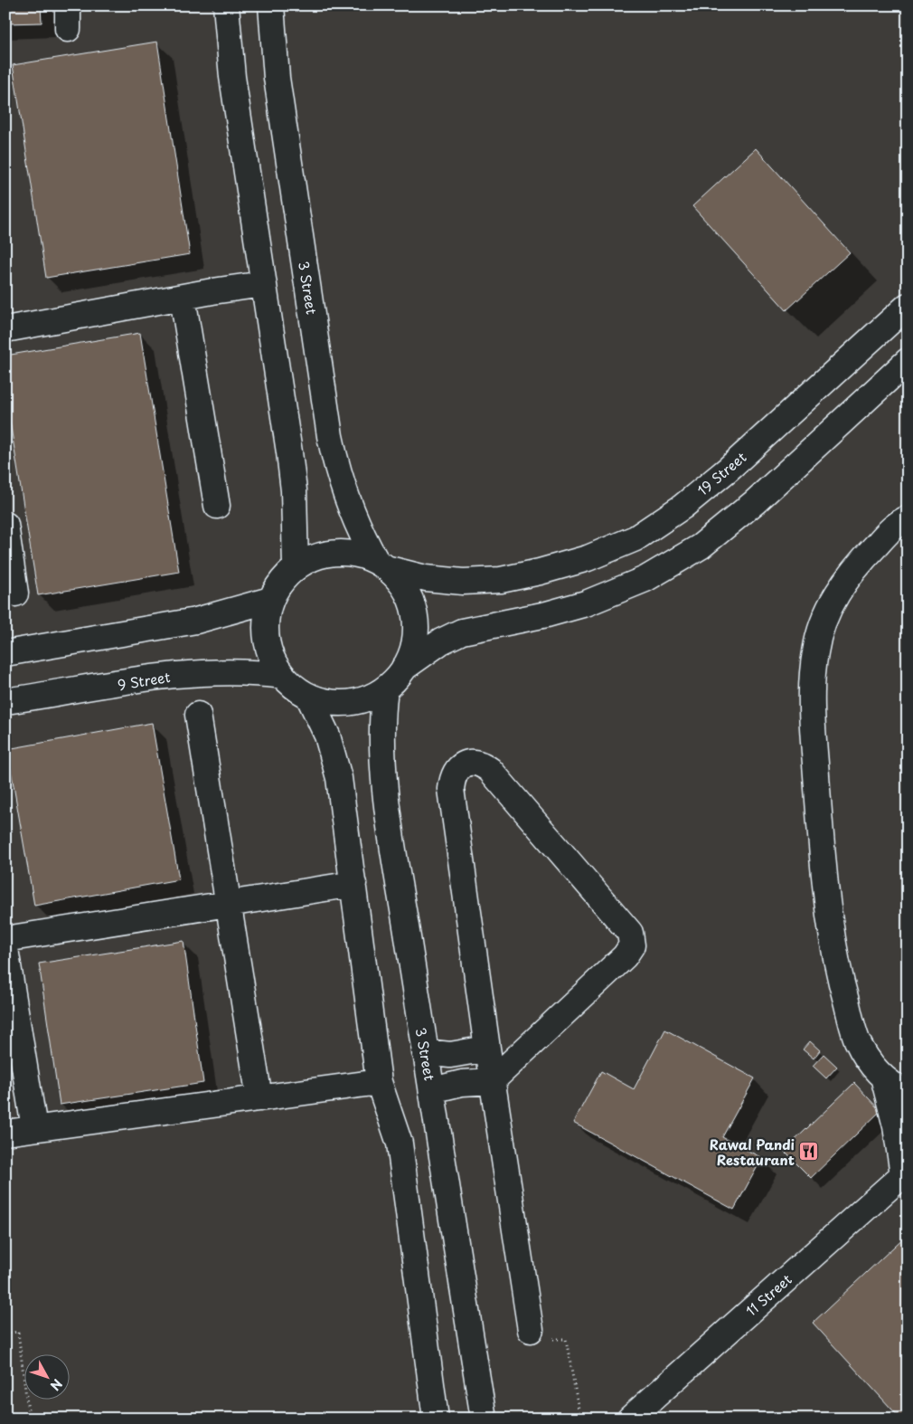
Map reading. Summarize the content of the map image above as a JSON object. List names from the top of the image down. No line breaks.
{"streets":{"street":["3 Street","19 Street","9 Street","11 Street"]},"crossings":[["3 Street","19 Street"],["3 Street","9 Street"],["19 Street","9 Street"]],"places":{"restaurant":["Rawal Pandi Restaurant"]},"north":"bottom right"}
